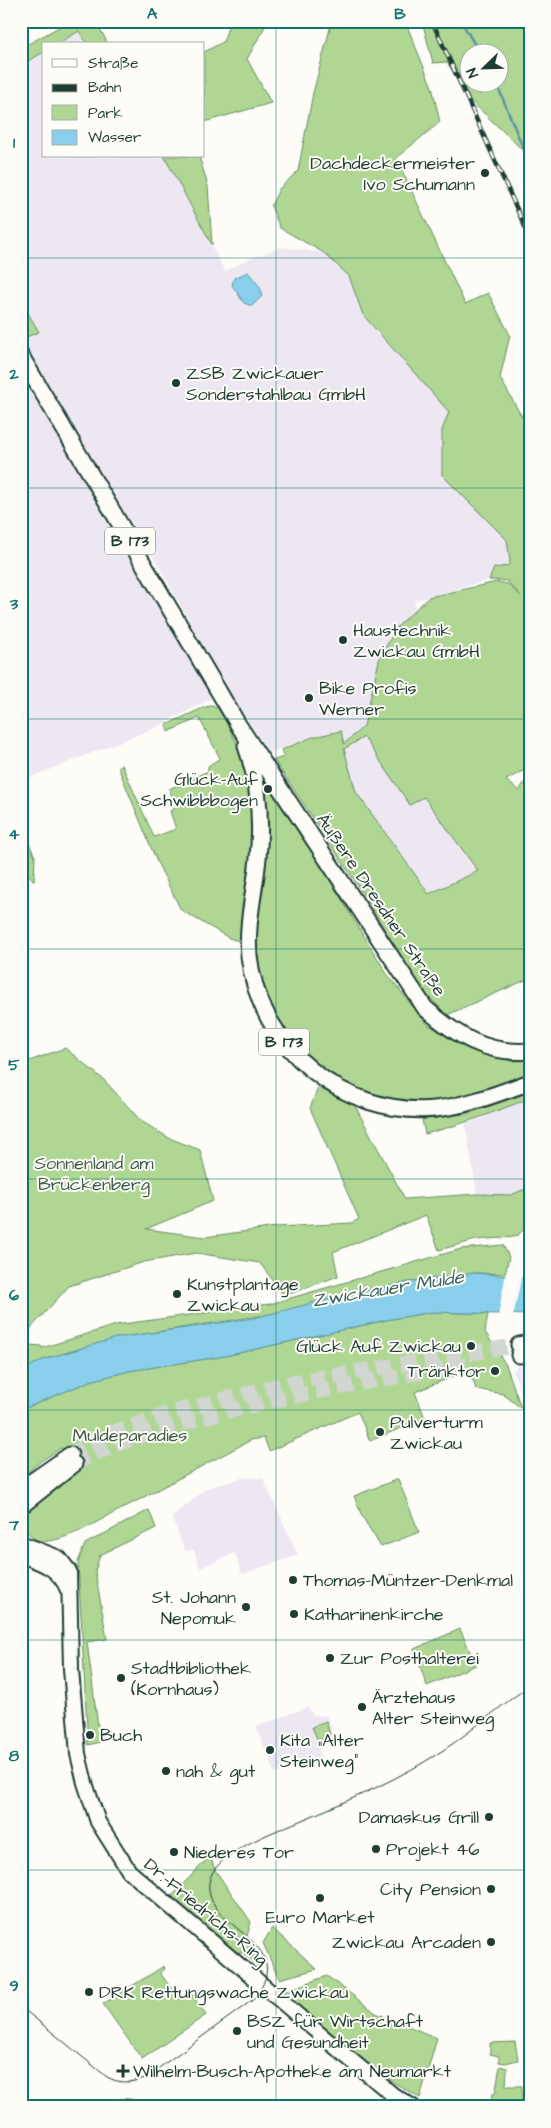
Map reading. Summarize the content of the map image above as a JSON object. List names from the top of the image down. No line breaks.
{"streets":{"main road":["B 173","Äußere Dresdner Straße","Dr.-Friedrichs-Ring"]},"water":["Zwickauer Mulde"],"parks":["Sonnenland am Brückenberg","Muldeparadies"],"places":{"other":["Dachdeckermeister Ivo Schumann","ZSB Zwickauer Sonderstahlbau GmbH","Haustechnik Zwickau GmbH","Bike Profis Werner","Glück-Auf Schwibbbogen","Kunstplantage Zwickau","Glück Auf Zwickau","Tränktor","Pulverturm Zwickau","Thomas-Müntzer-Denkmal","St. Johann Nepomuk","Katharinenkirche","Zur Posthalterei","Stadtbibliothek (Kornhaus)","Ärztehaus Alter Steinweg","Buch","Kita „Alter Steinweg“","nah & gut","Damaskus Grill","Projekt 46","Niederes Tor","City Pension","Euro Market","Zwickau Arcaden","DRK Rettungswache Zwickau","BSZ für Wirtschaft und Gesundheit"],"health":["Wilhelm-Busch-Apotheke am Neumarkt"]},"legend":["Straße","Bahn","Park","Wasser"],"north":"bottom left","grid":{"columns":["A","B"],"rows":["1","2","3","4","5","6","7","8","9"]}}
